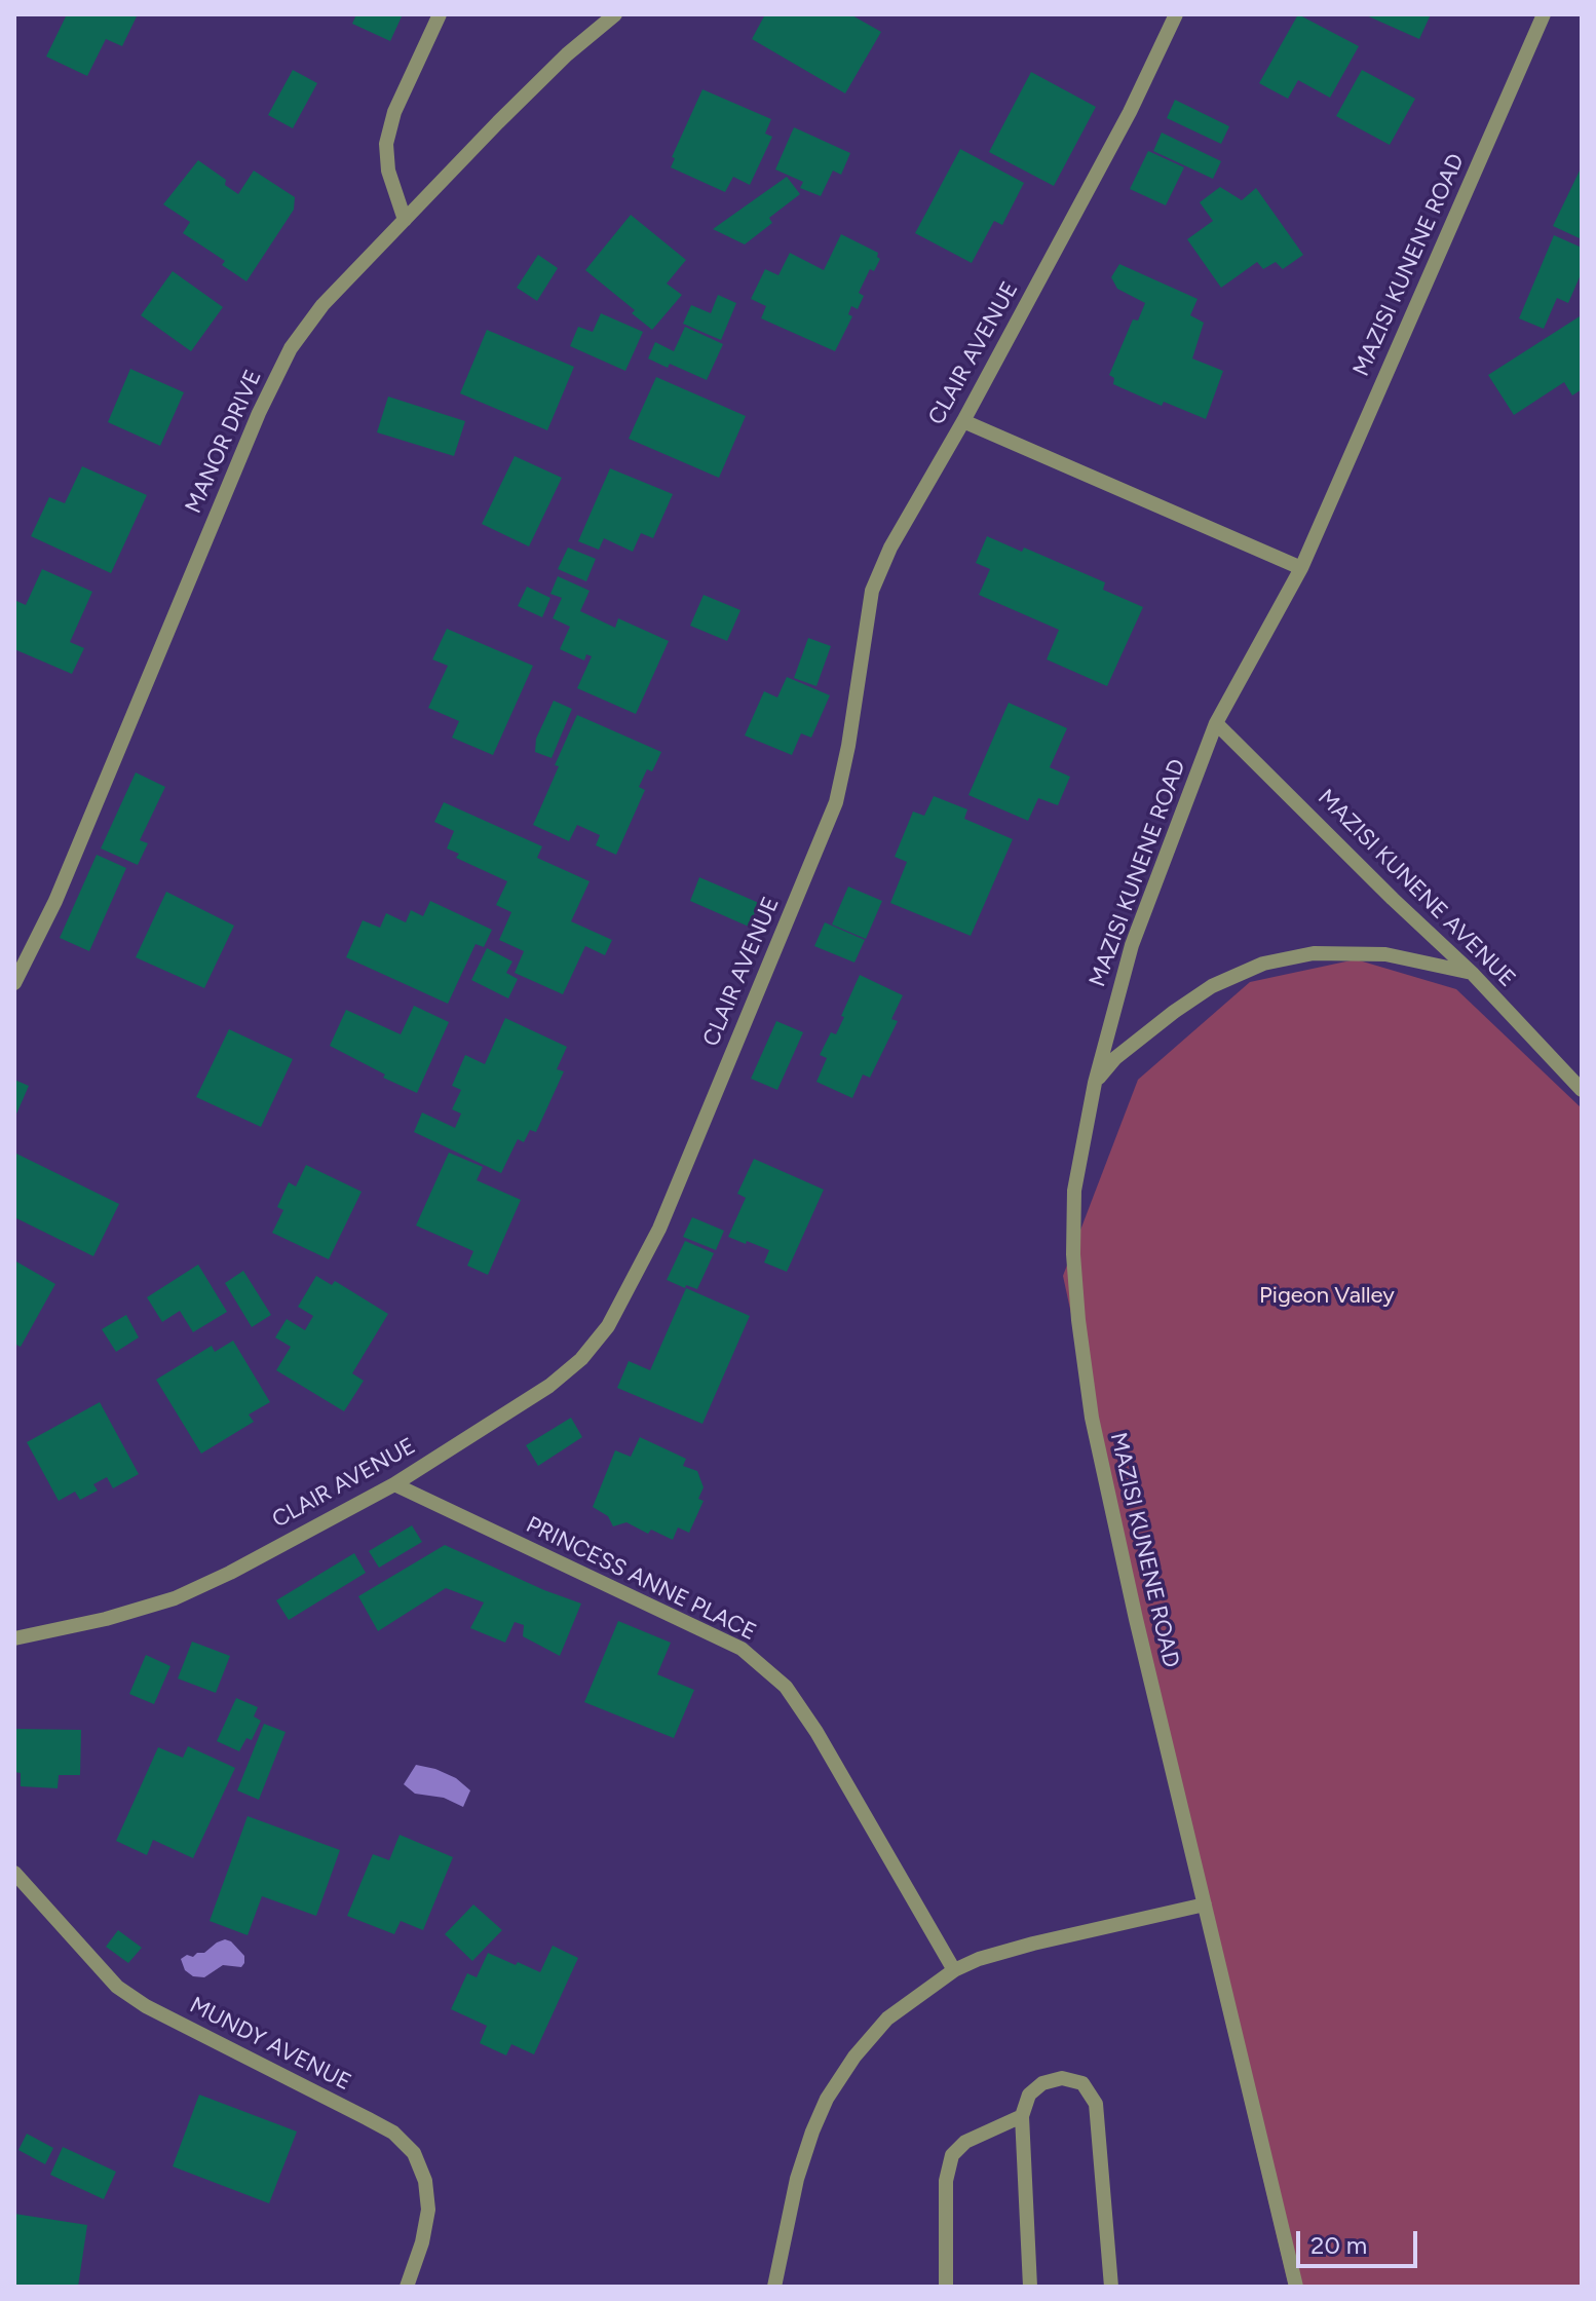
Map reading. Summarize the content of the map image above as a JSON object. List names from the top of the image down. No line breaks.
{"streets":{"street":["MAZISI KUNENE ROAD","CLAIR AVENUE","MANOR DRIVE","MAZISI KUNENE AVENUE","PRINCESS ANNE PLACE","MUNDY AVENUE"]},"crossings":[["MAZISI KUNENE ROAD","MAZISI KUNENE AVENUE"],["CLAIR AVENUE","PRINCESS ANNE PLACE"]],"parks":["Pigeon Valley"],"scale_bar":"20 m"}
